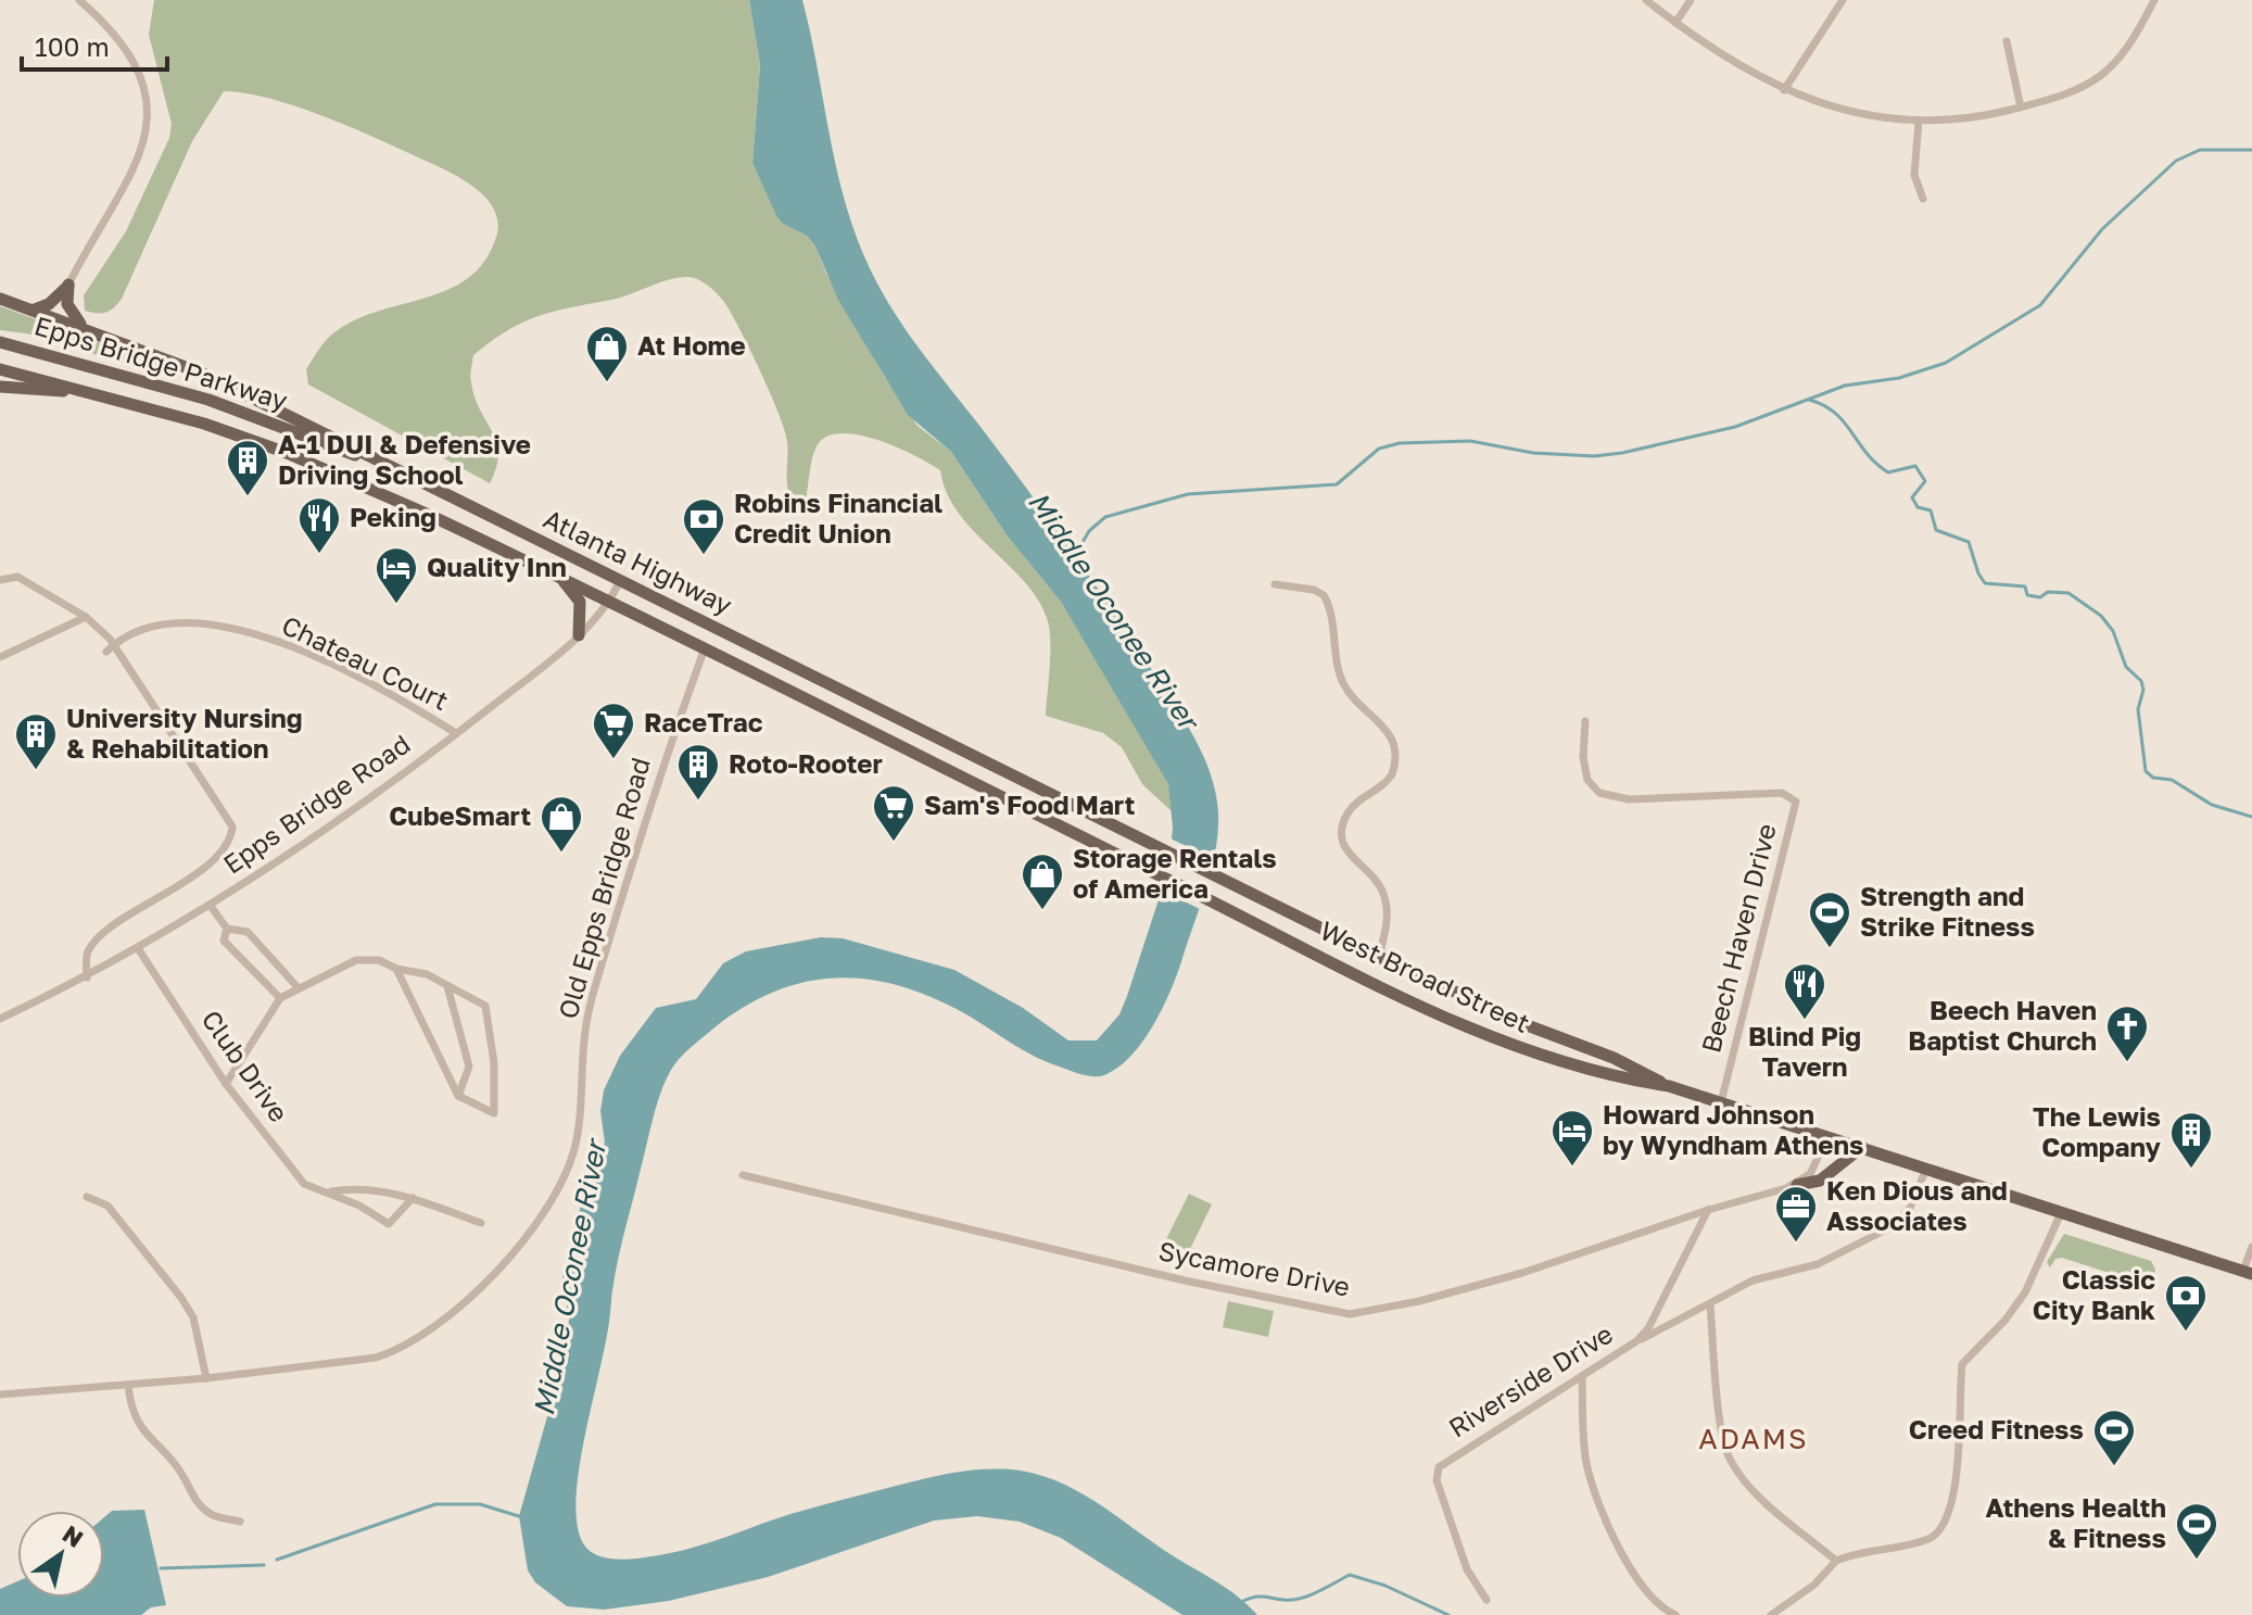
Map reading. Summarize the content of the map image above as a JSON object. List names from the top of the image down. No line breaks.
{"streets":{"main road":["Epps Bridge Parkway","Atlanta Highway","West Broad Street"],"street":["Chateau Court","Epps Bridge Road","Old Epps Bridge Road","Beech Haven Drive","Club Drive","Sycamore Drive","Riverside Drive"]},"crossings":[["Epps Bridge Parkway","Atlanta Highway"],["Atlanta Highway","Epps Bridge Road"],["Atlanta Highway","Old Epps Bridge Road"],["Atlanta Highway","West Broad Street"],["Chateau Court","Epps Bridge Road"],["Epps Bridge Road","Club Drive"],["Beech Haven Drive","West Broad Street"],["West Broad Street","Riverside Drive"],["Sycamore Drive","Riverside Drive"]],"districts":["ADAMS"],"water":["Middle Oconee River"],"places":{"shop":["At Home","CubeSmart","Storage Rentals of America"],"building":["A-1 DUI & Defensive Driving School","University Nursing & Rehabilitation","Roto-Rooter","The Lewis Company"],"restaurant":["Peking","Blind Pig Tavern"],"bank":["Robins Financial Credit Union","Classic City Bank"],"hotel":["Quality Inn","Howard Johnson by Wyndham Athens"],"supermarket":["RaceTrac","Sam's Food Mart"],"sports":["Strength and Strike Fitness","Creed Fitness","Athens Health & Fitness"],"church":["Beech Haven Baptist Church"],"office":["Ken Dious and Associates"]},"scale_bar":"100 m","north":"top right"}
